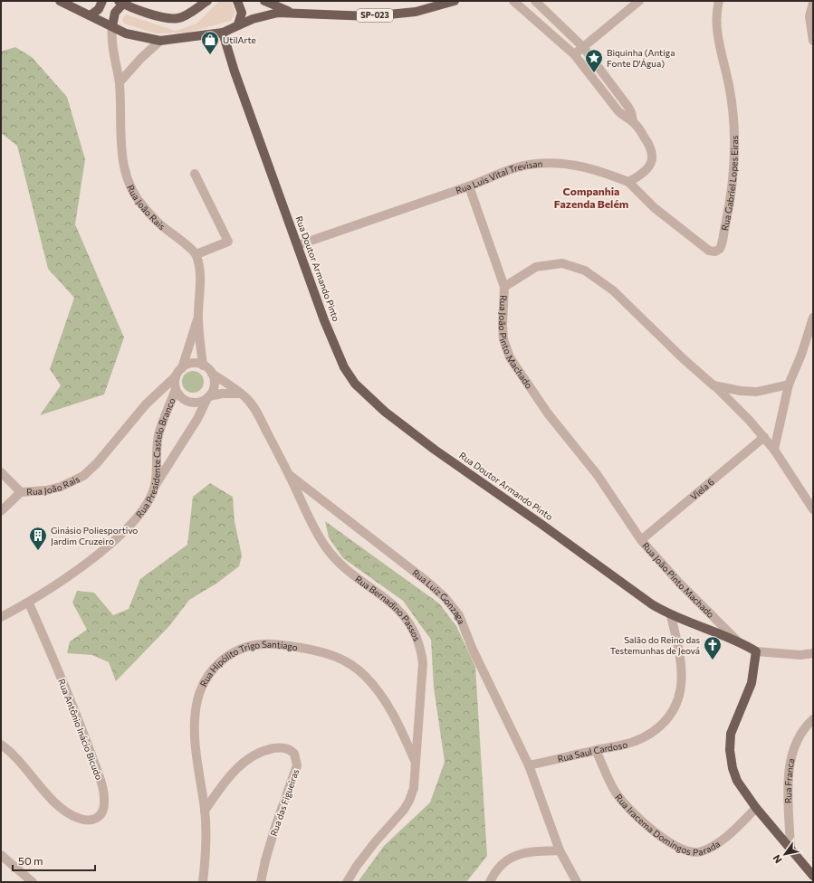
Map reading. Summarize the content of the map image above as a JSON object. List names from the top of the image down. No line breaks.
{"streets":{"main road":["SP-023","Rua Doutor Armando Pinto"],"street":["Rua Luis Vital Trevisan","Rua Gabriel Lopes Eiras","Rua João Rais","Rua João Pinto Machado","Rua Presidente Castelo Branco","Viela 6","Rua Luiz Gonzaga","Rua Bernadino Passos","Rua Hipólito Trigo Santiago","Rua Antônio Inácio Bicudo","Rua Saul Cardoso","Rua Franca","Rua das Figueiras","Rua Iracema Domingos Parada"]},"crossings":[["Rua Luis Vital Trevisan","Rua Gabriel Lopes Eiras"],["Rua Luis Vital Trevisan","Rua Doutor Armando Pinto"],["Rua João Rais","Rua Presidente Castelo Branco"],["Rua João Rais","Rua Bernadino Passos"],["Rua Doutor Armando Pinto","Rua João Pinto Machado"],["Rua Doutor Armando Pinto","Rua Saul Cardoso"],["Rua João Pinto Machado","Viela 6"],["Rua Presidente Castelo Branco","Rua Bernadino Passos"],["Rua Presidente Castelo Branco","Rua Antônio Inácio Bicudo"],["Rua Luiz Gonzaga","Rua Bernadino Passos"],["Rua Luiz Gonzaga","Rua Saul Cardoso"],["Rua Bernadino Passos","Rua Hipólito Trigo Santiago"],["Rua Hipólito Trigo Santiago","Rua das Figueiras"],["Rua Saul Cardoso","Rua Iracema Domingos Parada"]],"districts":["Companhia Fazenda Belém"],"places":{"shop":["UtilArte"],"place":["Biquinha (Antiga Fonte D'Água)"],"building":["Ginásio Poliesportivo Jardim Cruzeiro"],"church":["Salão do Reino das Testemunhas de Jeová"]},"scale_bar":"50 m","north":"bottom left"}
